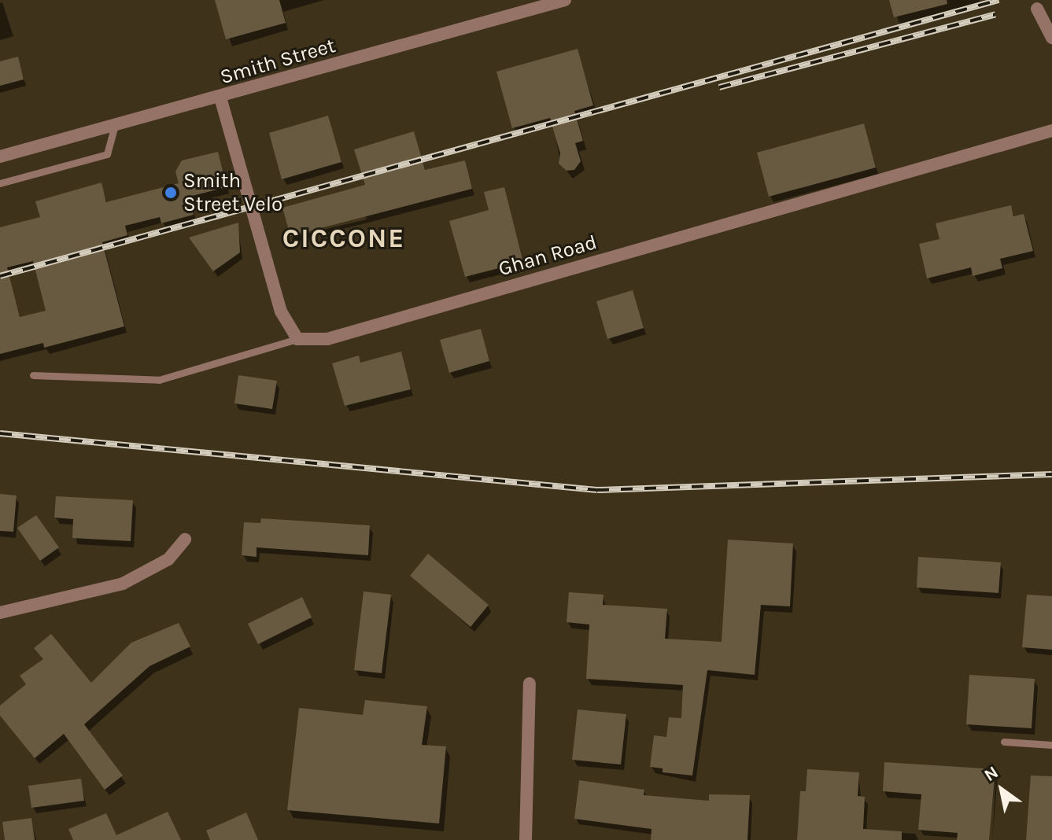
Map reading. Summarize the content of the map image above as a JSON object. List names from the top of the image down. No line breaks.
{"streets":{"street":["Smith Street","Ghan Road"]},"districts":["CICCONE"],"places":["Smith Street Velo"],"north":"top left"}
